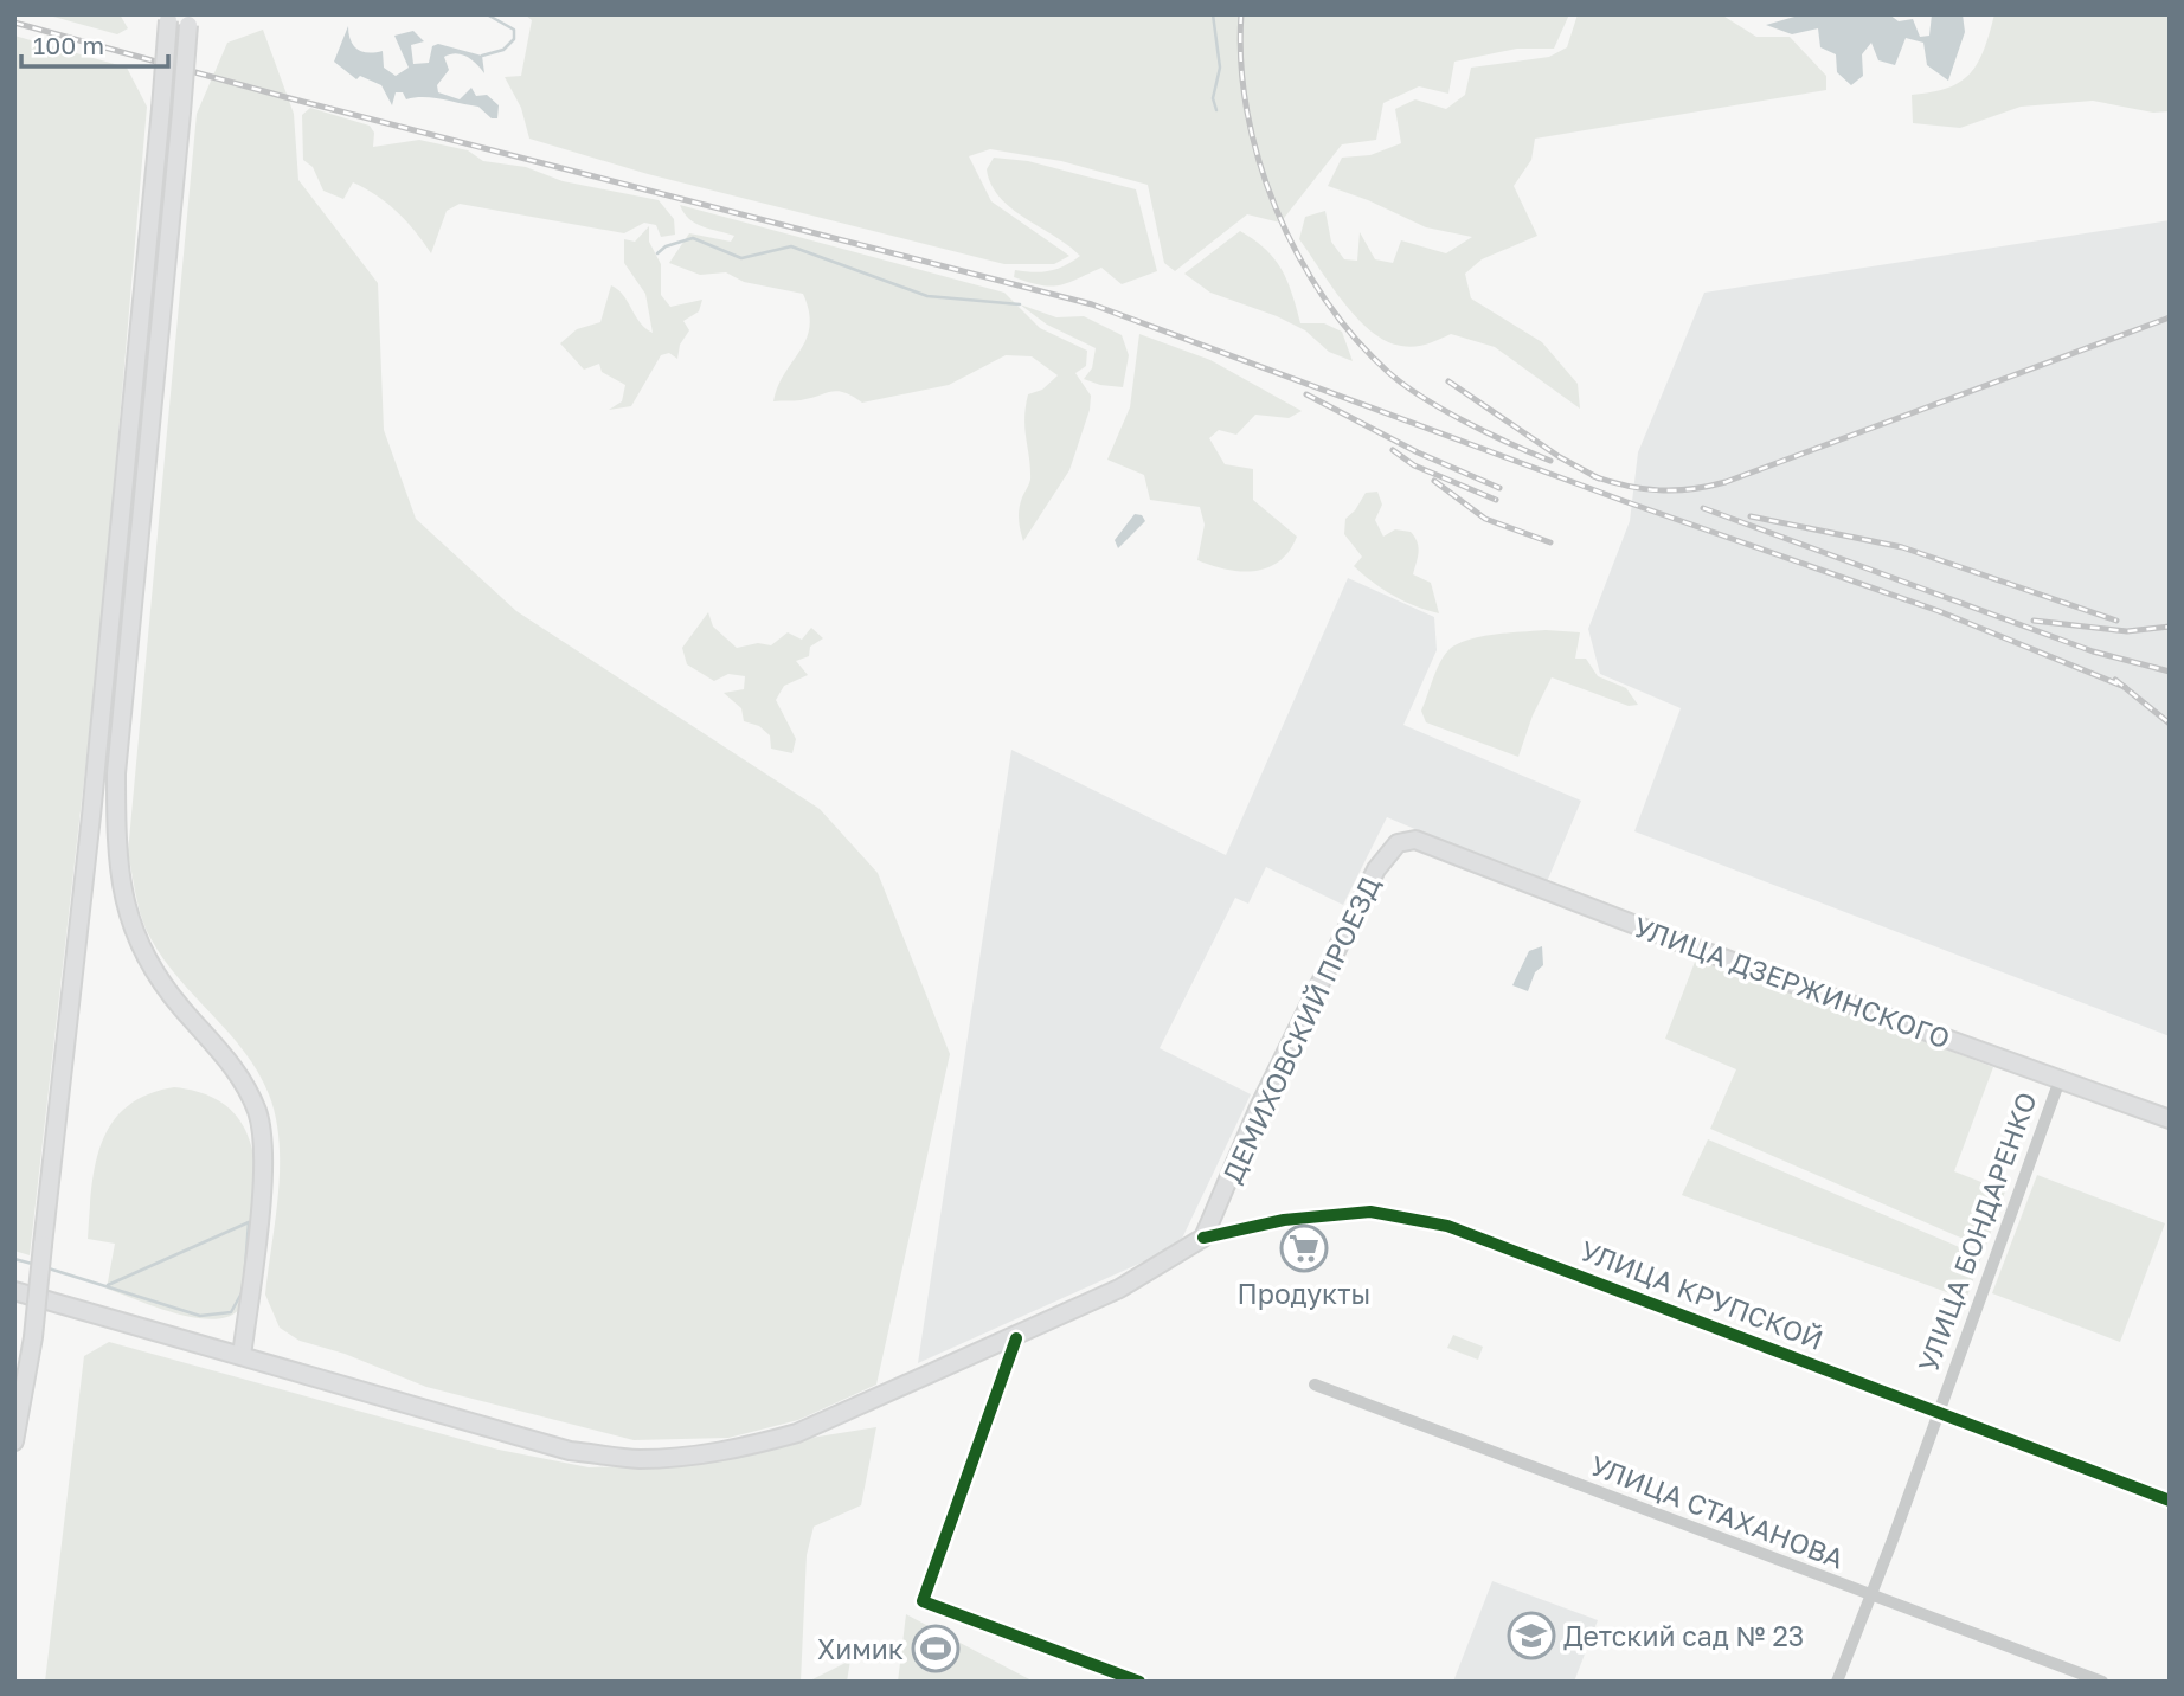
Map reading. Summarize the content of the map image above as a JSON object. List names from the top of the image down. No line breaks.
{"streets":{"main road":["УЛИЦА ДЗЕРЖИНСКОГО","ДЕМИХОВСКИЙ ПРОЕЗД"],"street":["УЛИЦА БОНДАРЕНКО","УЛИЦА КРУПСКОЙ","УЛИЦА СТАХАНОВА"]},"crossings":[["УЛИЦА ДЗЕРЖИНСКОГО","ДЕМИХОВСКИЙ ПРОЕЗД"],["УЛИЦА ДЗЕРЖИНСКОГО","УЛИЦА БОНДАРЕНКО"],["ДЕМИХОВСКИЙ ПРОЕЗД","УЛИЦА КРУПСКОЙ"],["УЛИЦА БОНДАРЕНКО","УЛИЦА КРУПСКОЙ"],["УЛИЦА БОНДАРЕНКО","УЛИЦА СТАХАНОВА"]],"places":{"supermarket":["Продукты"],"school or university":["Детский сад № 23"],"sports":["Химик"]},"scale_bar":"100 m"}
